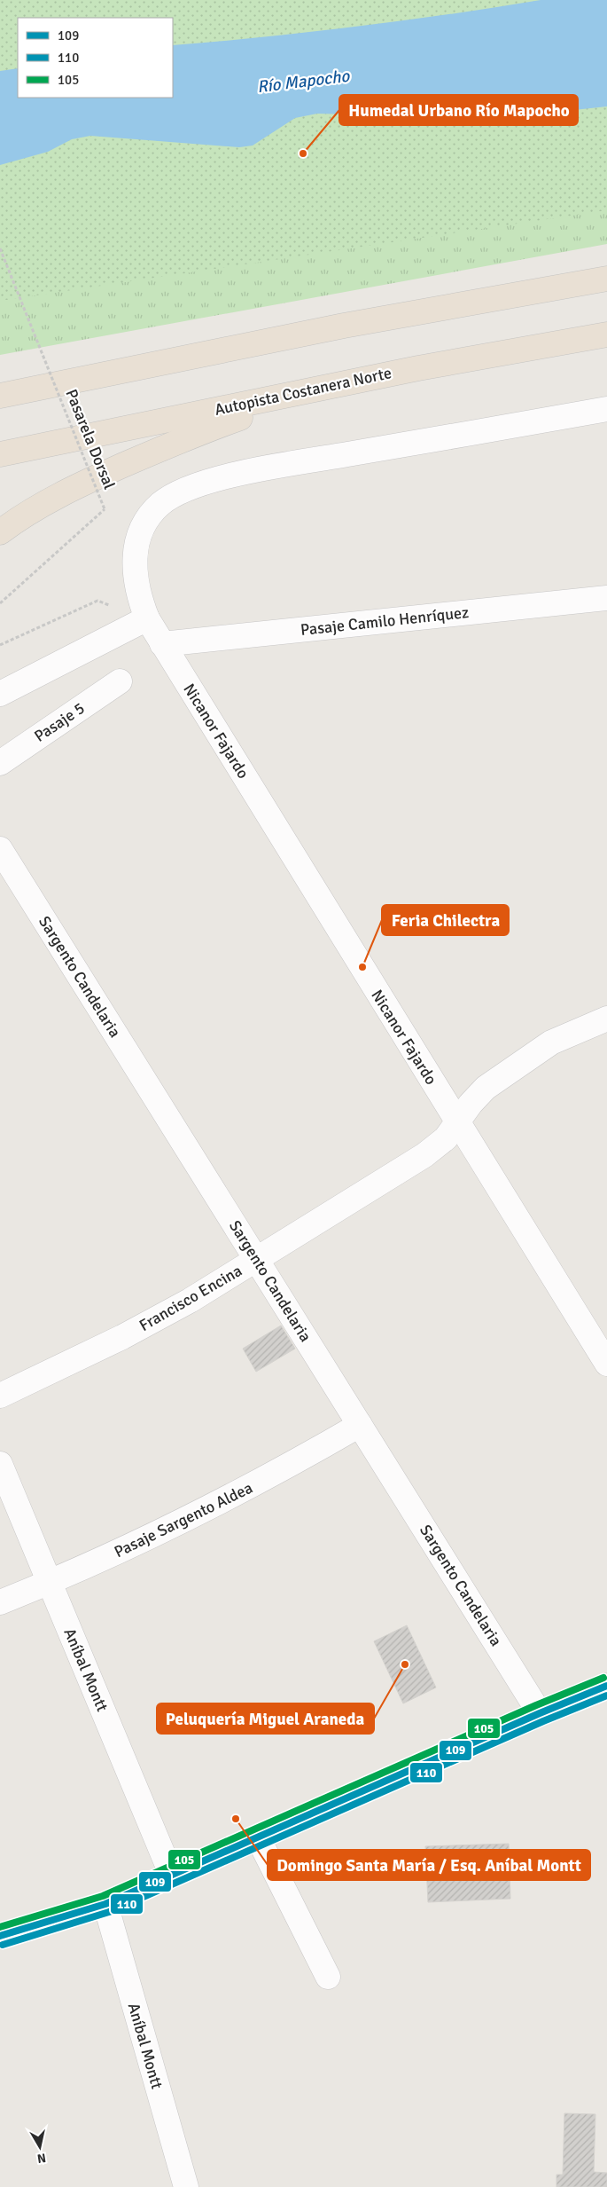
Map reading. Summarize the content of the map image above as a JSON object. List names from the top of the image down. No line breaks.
{"streets":{"highway":["Autopista Costanera Norte"],"street":["Pasaje Camilo Henríquez","Pasaje 5","Nicanor Fajardo","Sargento Candelaria","Francisco Encina","Pasaje Sargento Aldea","Aníbal Montt"],"path":["Pasarela Dorsal"]},"crossings":[["Pasaje Camilo Henríquez","Nicanor Fajardo"],["Nicanor Fajardo","Francisco Encina"],["Sargento Candelaria","Francisco Encina"],["Sargento Candelaria","Pasaje Sargento Aldea"],["Pasaje Sargento Aldea","Aníbal Montt"]],"water":["Río Mapocho"],"places":["Humedal Urbano Río Mapocho","Feria Chilectra","Peluquería Miguel Araneda","Domingo Santa María / Esq. Aníbal Montt"],"lines":["transit line 105","transit line 109","transit line 110"],"legend":["109","110","105"],"north":"bottom"}
